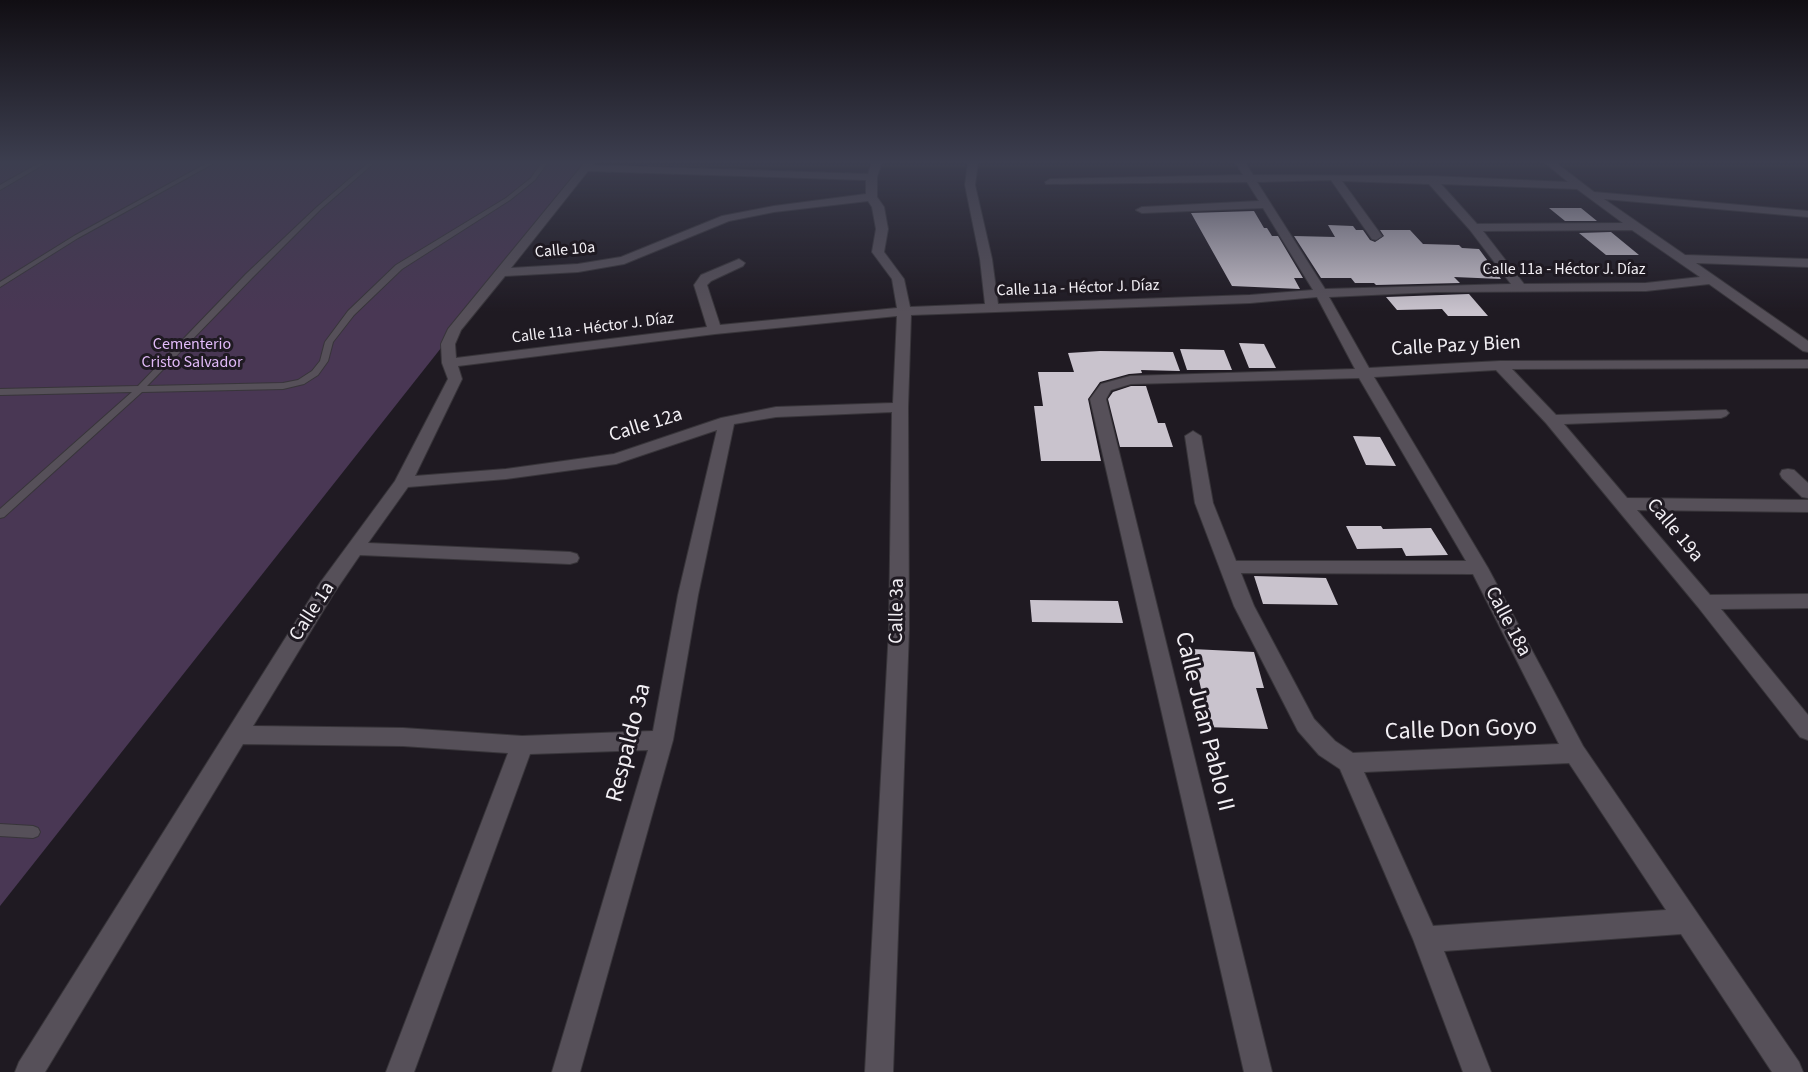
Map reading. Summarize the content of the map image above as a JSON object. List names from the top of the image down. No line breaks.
{"streets":{"street":["Calle 10a","Calle 11a - Héctor J. Díaz","Calle Paz y Bien","Calle 12a","Calle 19a","Calle 3a","Calle 1a","Calle 18a","Calle Juan Pablo II","Calle Don Goyo","Respaldo 3a"]},"crossings":[["Calle 10a","Calle 1a"],["Calle 11a - Héctor J. Díaz","Calle 3a"],["Calle 11a - Héctor J. Díaz","Calle 1a"],["Calle 11a - Héctor J. Díaz","Calle 18a"],["Calle Paz y Bien","Calle 19a"],["Calle Paz y Bien","Calle 18a"],["Calle Paz y Bien","Calle Juan Pablo II"],["Calle 12a","Calle 3a"],["Calle 12a","Calle 1a"],["Calle 12a","Respaldo 3a"],["Calle 18a","Calle Don Goyo"]],"parks":["Cementerio Cristo Salvador"]}
